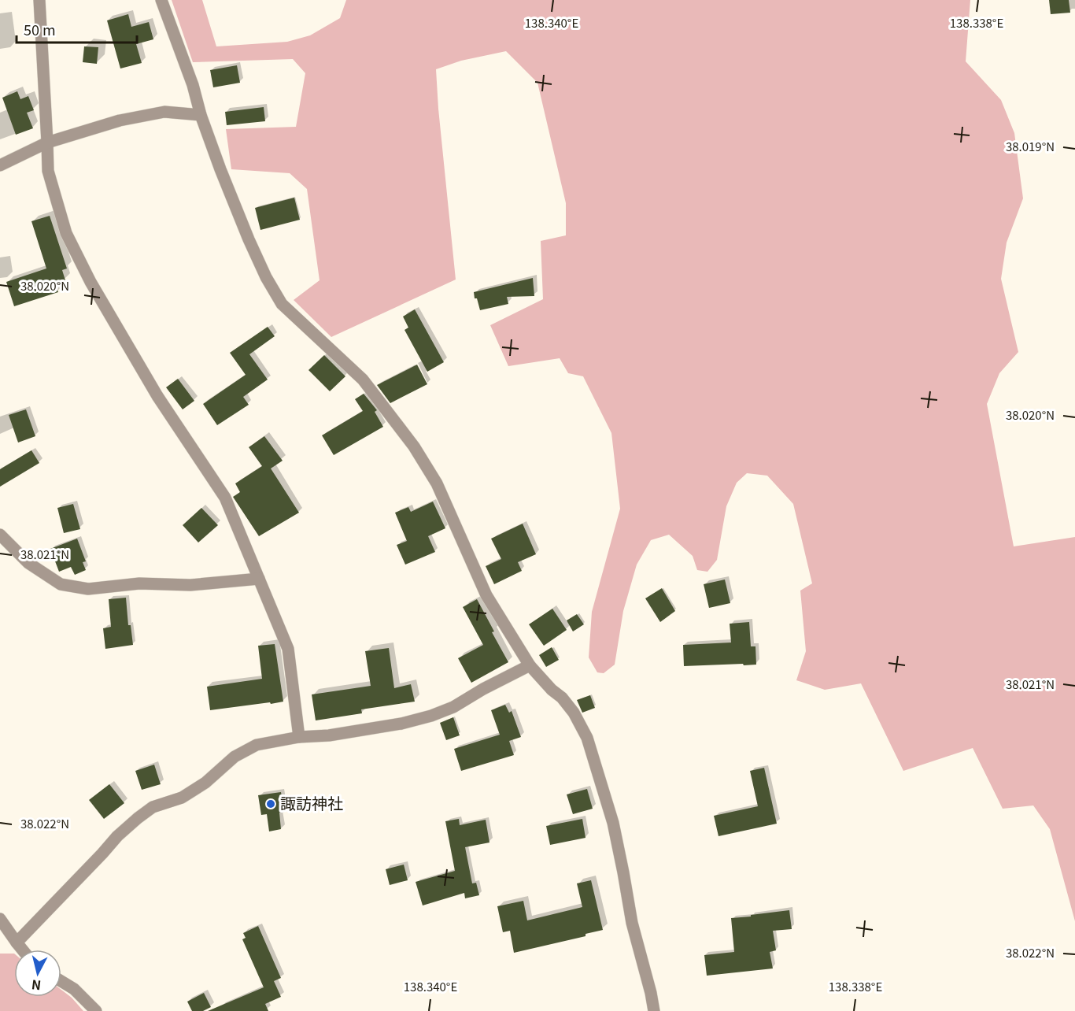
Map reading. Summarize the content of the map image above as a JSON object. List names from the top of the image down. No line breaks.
{"places":["諏訪神社"],"scale_bar":"50 m","north":"bottom","coordinates":["138.340°E","138.338°E","38.019°N","38.020°N","38.021°N","38.022°N"]}
